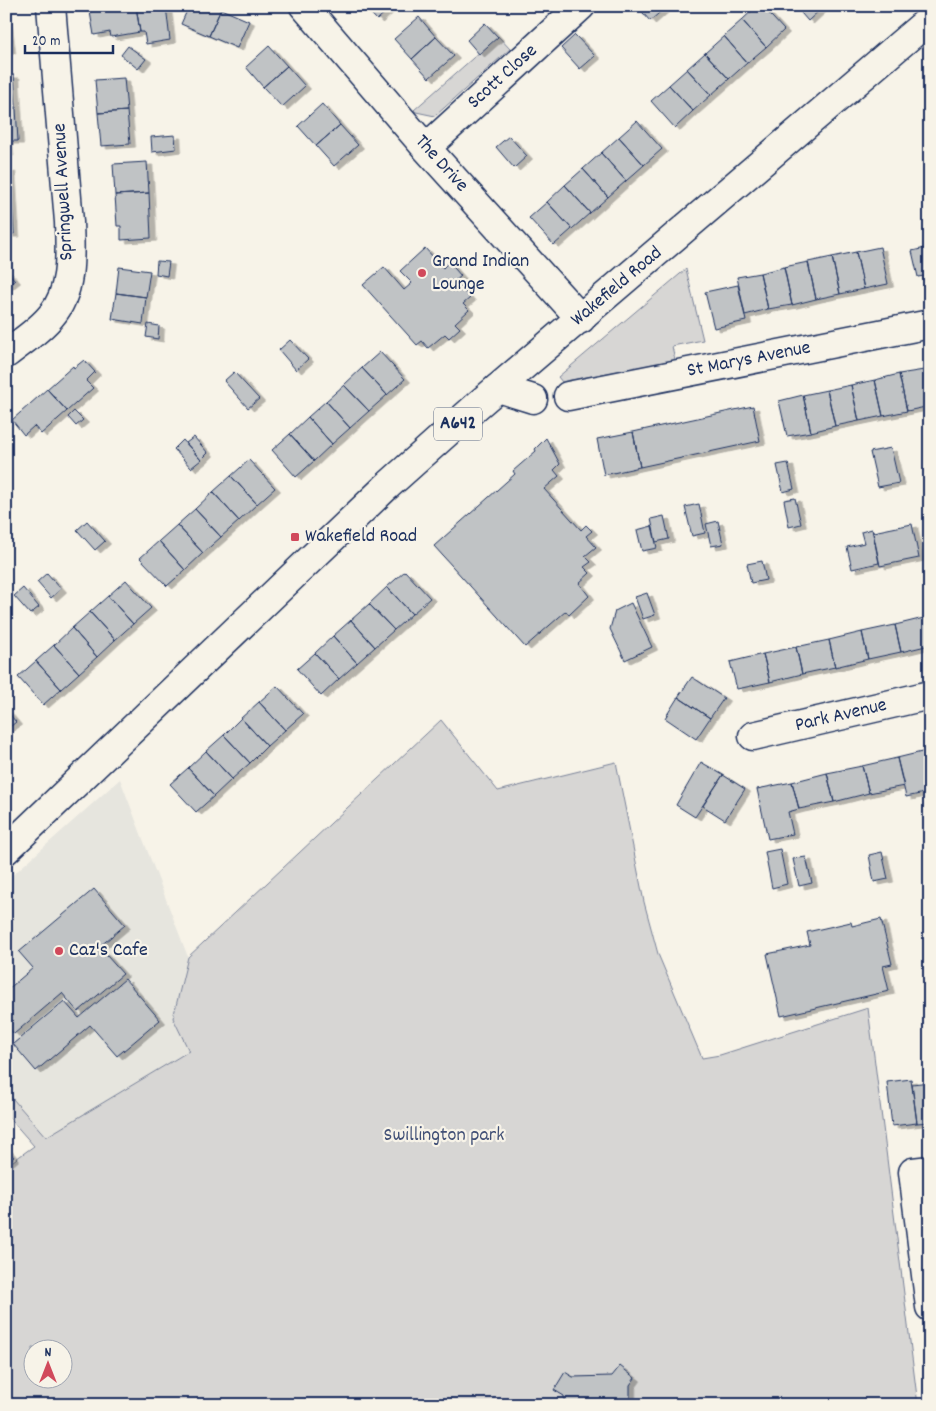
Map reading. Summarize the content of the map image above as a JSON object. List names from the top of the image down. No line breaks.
{"streets":{"street":["Scott Close","The Drive","Springwell Avenue","Wakefield Road","St Marys Avenue","A642","Park Avenue"]},"crossings":[["Scott Close","The Drive"],["The Drive","Wakefield Road"]],"parks":["Swillington park"],"places":{"other":["Grand Indian Lounge","Caz's Cafe"],"transit":["Wakefield Road"]},"scale_bar":"20 m","north":"top"}
